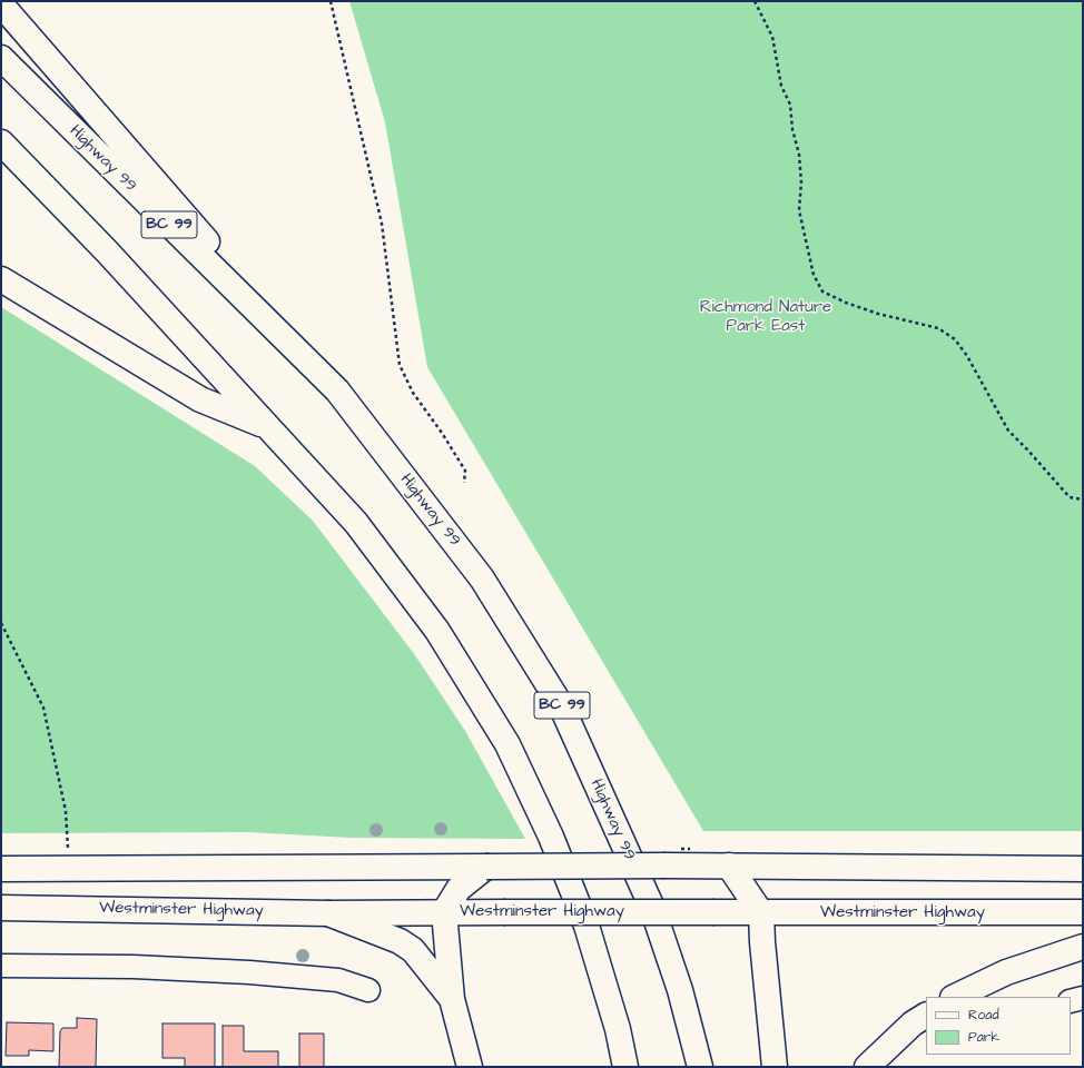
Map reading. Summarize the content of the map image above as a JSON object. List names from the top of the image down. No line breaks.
{"streets":{"main road":["Highway 99","BC 99","Westminster Highway"]},"parks":["Richmond Nature Park East"],"legend":["Road","Park"]}
